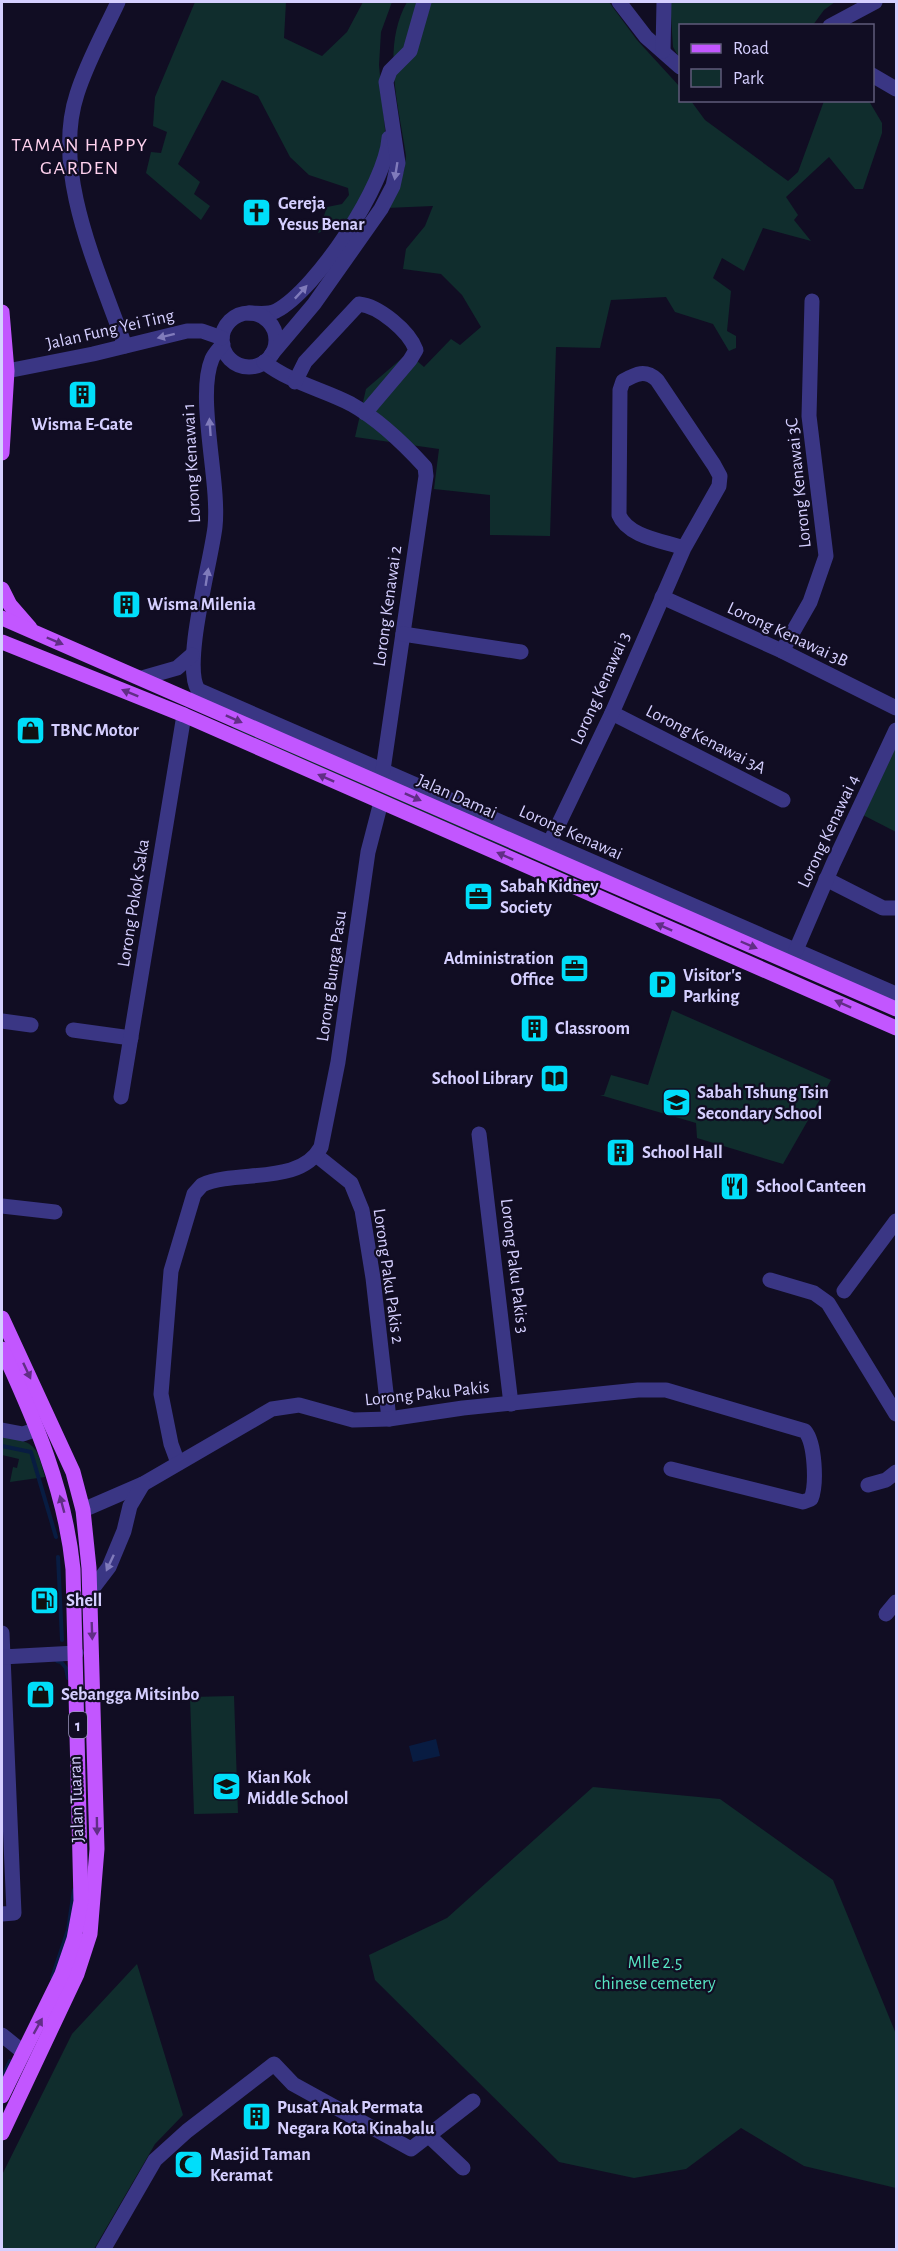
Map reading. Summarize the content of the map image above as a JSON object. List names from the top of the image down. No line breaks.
{"streets":{"main road":["Jalan Damai","1","Jalan Tuaran"],"street":["Jalan Fung Yei Ting","Lorong Kenawai 1","Lorong Kenawai 3C","Lorong Kenawai 2","Lorong Kenawai 3B","Lorong Kenawai 3","Lorong Kenawai 3A","Lorong Kenawai 4","Lorong Kenawai","Lorong Pokok Saka","Lorong Bunga Pasu","Lorong Paku Pakis 3","Lorong Paku Pakis 2","Lorong Paku Pakis"]},"crossings":[["Jalan Fung Yei Ting","Lorong Kenawai 1"],["Lorong Kenawai 1","Lorong Kenawai"],["Lorong Kenawai 3C","Lorong Kenawai 3B"],["Lorong Kenawai 2","Lorong Kenawai"],["Lorong Kenawai 3B","Lorong Kenawai 3"],["Lorong Kenawai 3","Lorong Kenawai 3A"],["Lorong Kenawai 3","Lorong Kenawai"],["Jalan Damai","Lorong Pokok Saka"],["Jalan Damai","Lorong Bunga Pasu"],["Lorong Kenawai 4","Lorong Kenawai"],["Lorong Bunga Pasu","Lorong Paku Pakis 2"],["Lorong Paku Pakis 3","Lorong Paku Pakis"],["Lorong Paku Pakis 2","Lorong Paku Pakis"],["Lorong Paku Pakis","Jalan Tuaran"]],"one_way":["Jalan Fung Yei Ting","Lorong Kenawai 1"],"districts":["TAMAN HAPPY GARDEN"],"parks":["MIle 2.5 chinese cemetery"],"places":{"church":["Gereja Yesus Benar"],"building":["Wisma E-Gate","Wisma Milenia","Classroom","School Hall","Pusat Anak Permata Negara Kota Kinabalu"],"shop":["TBNC Motor","Sebangga Mitsinbo"],"office":["Sabah Kidney Society","Administration Office"],"parking":["Visitor's Parking"],"library":["School Library"],"school or university":["Sabah Tshung Tsin Secondary School","Kian Kok Middle School"],"restaurant":["School Canteen"],"fuel station":["Shell"],"mosque":["Masjid Taman Keramat"]},"legend":["Road","Park"]}
